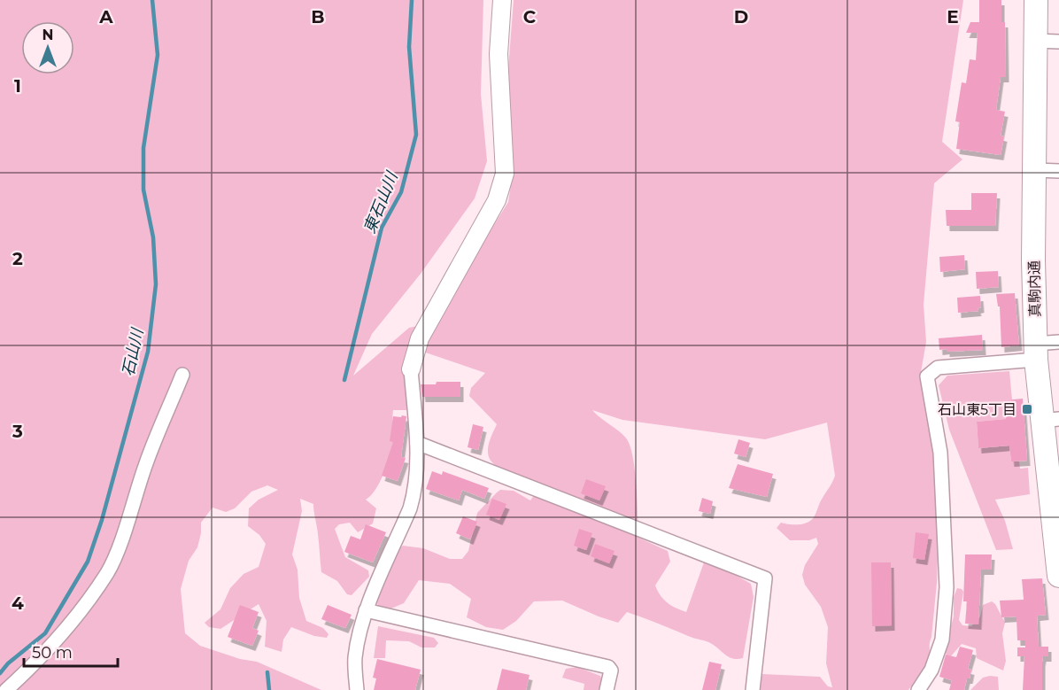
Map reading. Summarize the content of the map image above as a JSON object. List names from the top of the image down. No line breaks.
{"streets":{"highway":["真駒内通"]},"water":["東石山川","石山川"],"places":{"transit":["石山東5丁目"]},"scale_bar":"50 m","north":"top","grid":{"columns":["A","B","C","D","E"],"rows":["1","2","3","4"]}}
